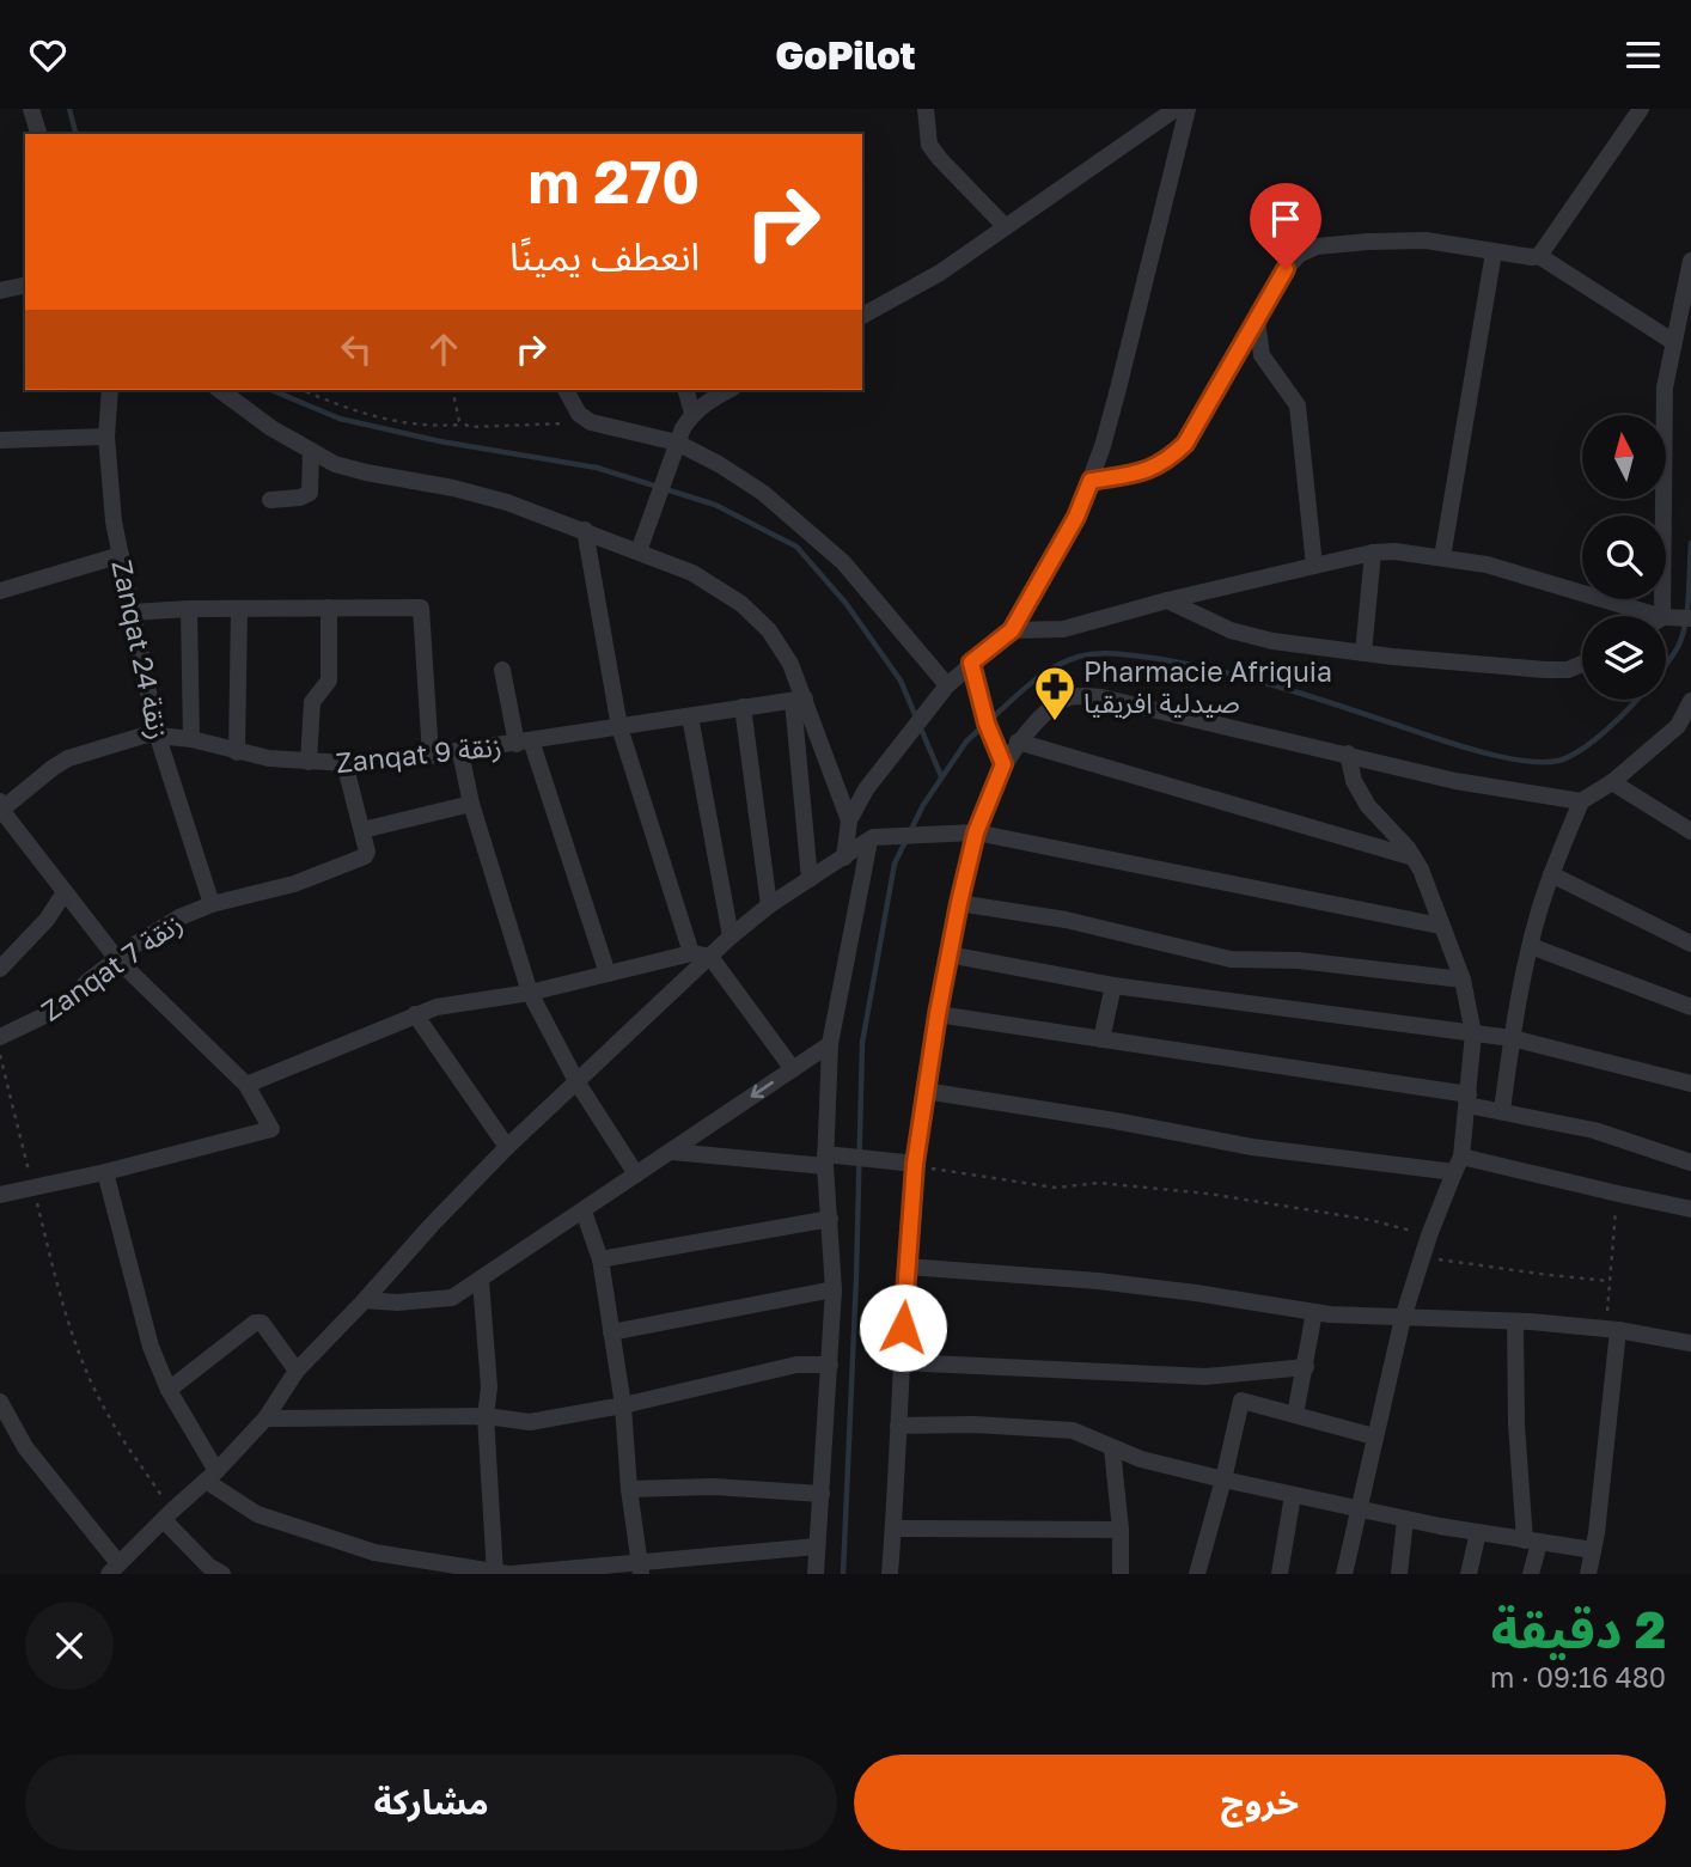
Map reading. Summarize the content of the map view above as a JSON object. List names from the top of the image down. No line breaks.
{"streets":{"street":["Zanqat 24 زنقة","Zanqat 9 زنقة","Zanqat 7 زنقة"]},"crossings":[["Zanqat 24 زنقة","Zanqat 9 زنقة"],["Zanqat 24 زنقة","Zanqat 7 زنقة"]],"places":{"pharmacy":["Pharmacie Afriquia صيدلية افريقيا"]},"north":"top","page":{"header":"GoPilot","turn":["270 m","انعطف يمينًا"],"heading":["2 دقيقة","480 m · 09:16"],"buttons":["خروج","مشاركة"]}}
